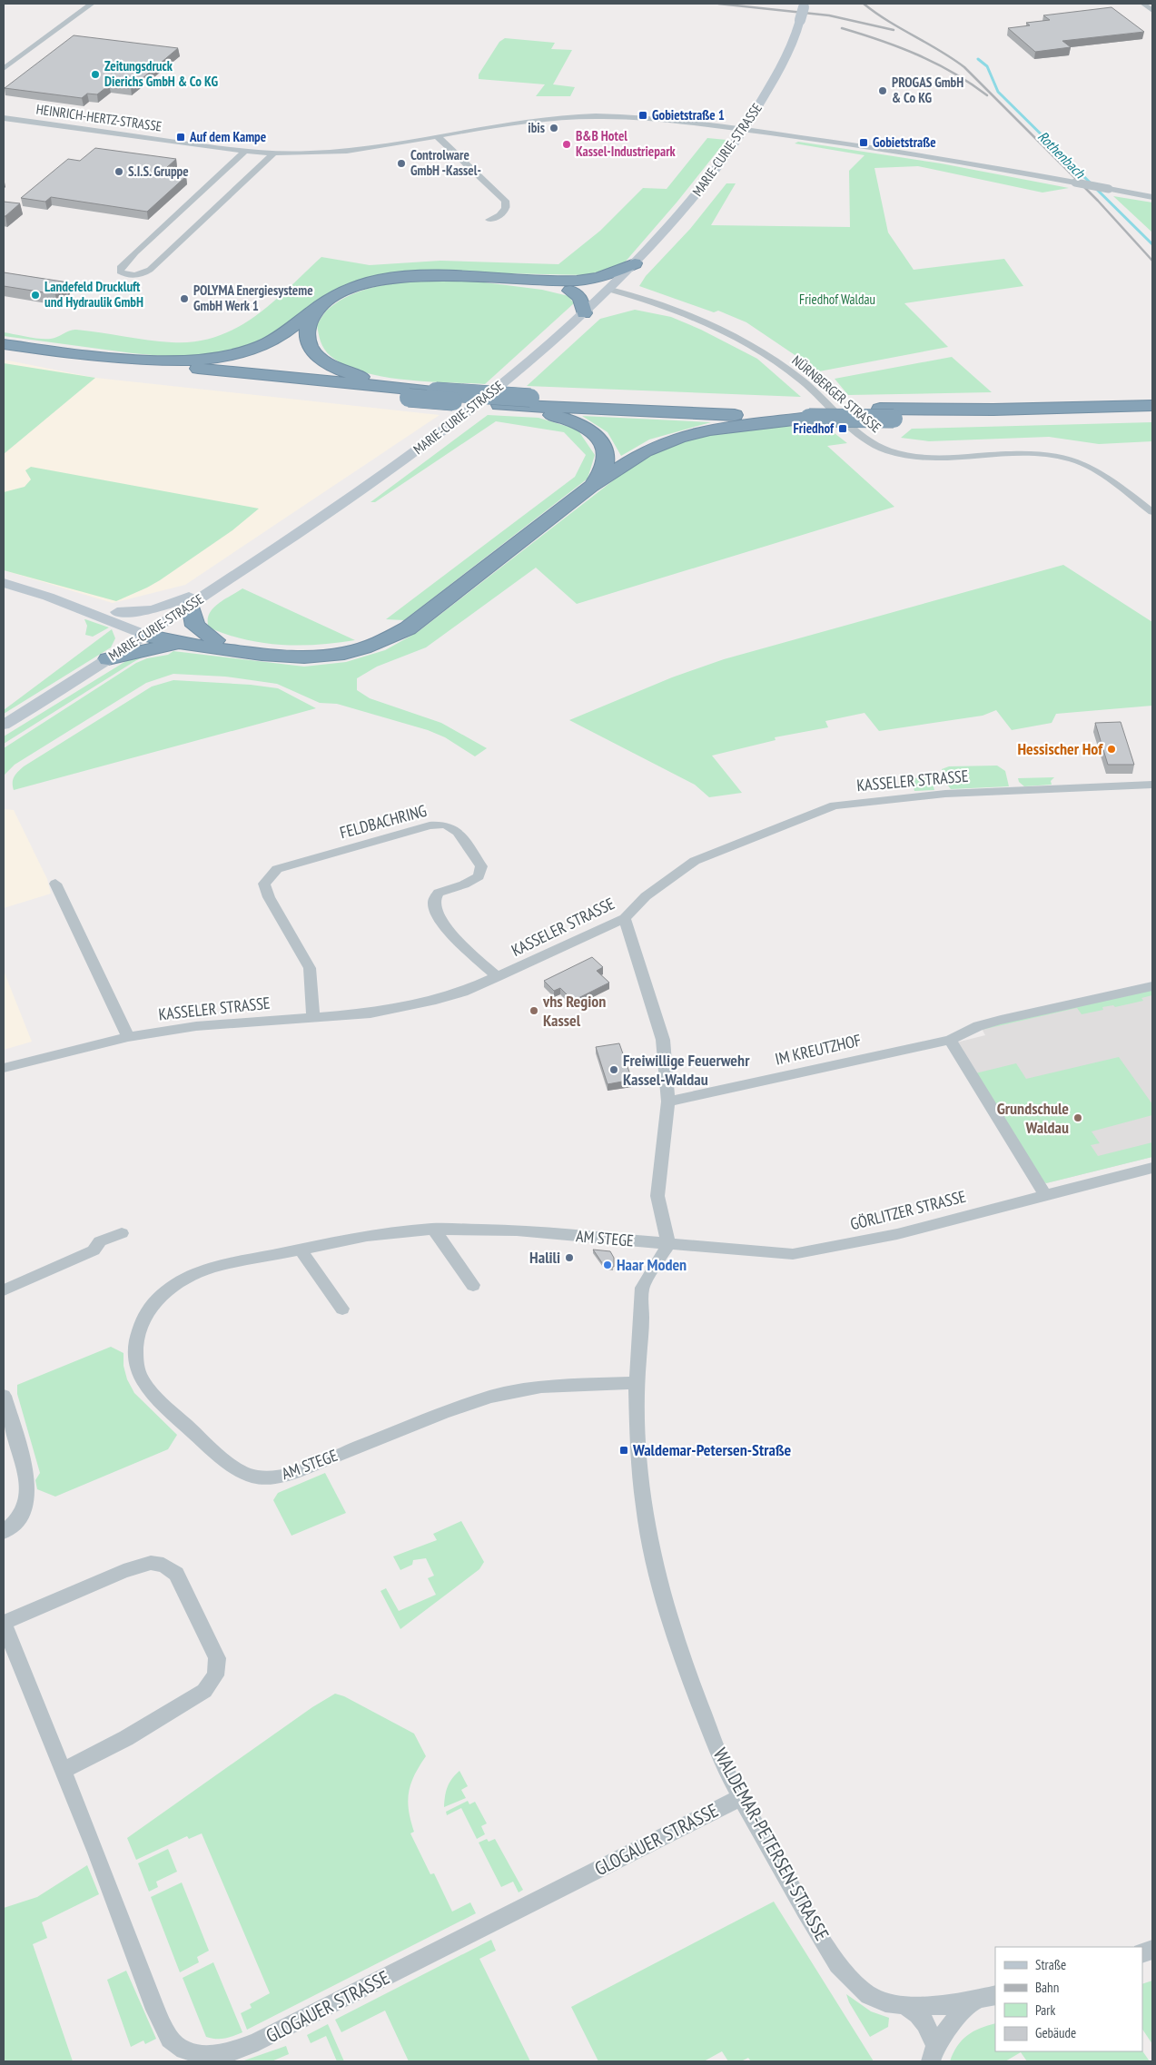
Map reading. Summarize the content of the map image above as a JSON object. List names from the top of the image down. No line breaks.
{"streets":{"main road":["MARIE-CURIE-STRASSE"],"street":["HEINRICH-HERTZ-STRASSE","NÜRNBERGER STRASSE","KASSELER STRASSE","FELDBACHRING","IM KREUTZHOF","GÖRLITZER STRASSE","AM STEGE","GLOGAUER STRASSE","WALDEMAR-PETERSEN-STRASSE"]},"crossings":[["HEINRICH-HERTZ-STRASSE","MARIE-CURIE-STRASSE"],["MARIE-CURIE-STRASSE","NÜRNBERGER STRASSE"],["KASSELER STRASSE","FELDBACHRING"],["GÖRLITZER STRASSE","AM STEGE"],["GÖRLITZER STRASSE","WALDEMAR-PETERSEN-STRASSE"],["AM STEGE","WALDEMAR-PETERSEN-STRASSE"],["GLOGAUER STRASSE","WALDEMAR-PETERSEN-STRASSE"]],"water":["Rothenbach"],"parks":["Friedhof Waldau"],"places":{"other":["Zeitungsdruck Dierichs GmbH & Co KG","PROGAS GmbH & Co KG","ibis","B&B Hotel Kassel-Industriepark","Controlware GmbH -Kassel-","S.I.S. Gruppe","Landefeld Druckluft und Hydraulik GmbH","POLYMA Energiesysteme GmbH Werk 1","Hessischer Hof","vhs Region Kassel","Freiwillige Feuerwehr Kassel-Waldau","Grundschule Waldau","Halili","Haar Moden"],"transit":["Gobietstraße 1","Auf dem Kampe","Gobietstraße","Friedhof","Waldemar-Petersen-Straße"]},"legend":["Straße","Bahn","Park","Gebäude"]}
